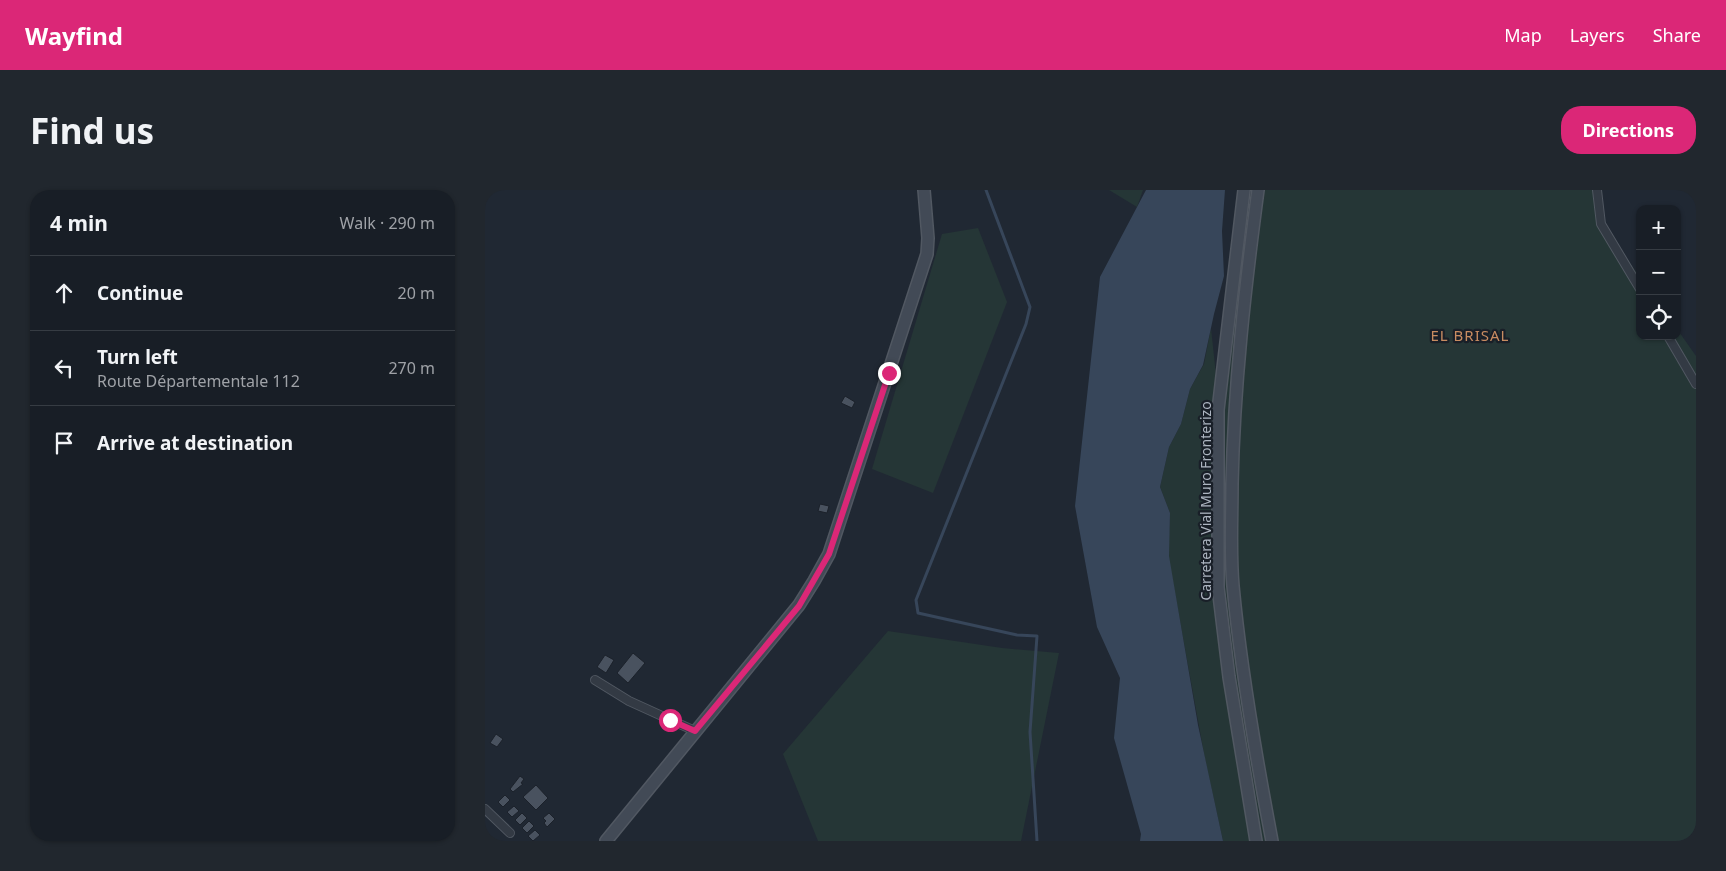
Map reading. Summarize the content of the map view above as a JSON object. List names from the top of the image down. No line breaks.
{"streets":{"street":["Carretera Vial Muro Fronterizo"]},"districts":["EL BRISAL"],"page":{"header":"Wayfind","nav":["Map","Layers","Share"],"buttons":"Directions","title":"Find us","heading":["4 min","Walk · 290 m"],"map_buttons":["+","−"],"list":[["Continue","20 m"],["Turn left","Route Départementale 112","270 m"],"Arrive at destination"]}}
